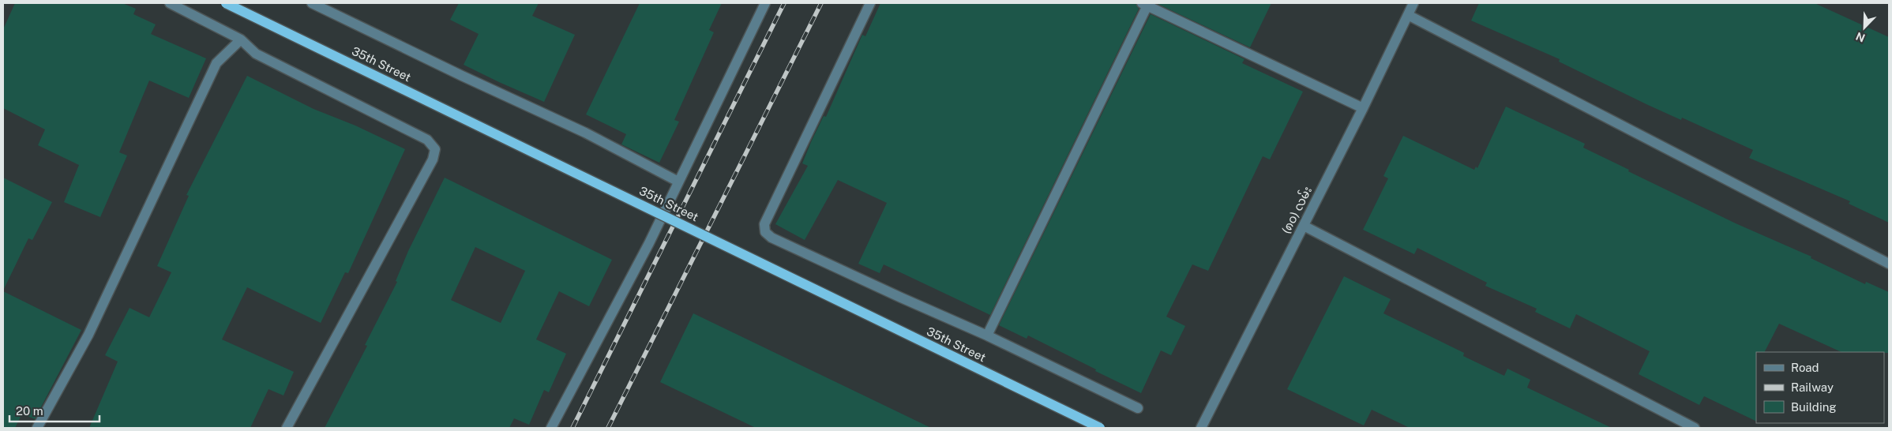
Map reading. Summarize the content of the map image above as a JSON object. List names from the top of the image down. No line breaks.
{"streets":{"main road":["35th Street"],"street":["(၈၀) လမ်း"]},"legend":["Road","Railway","Building"],"scale_bar":"20 m","north":"bottom left"}
